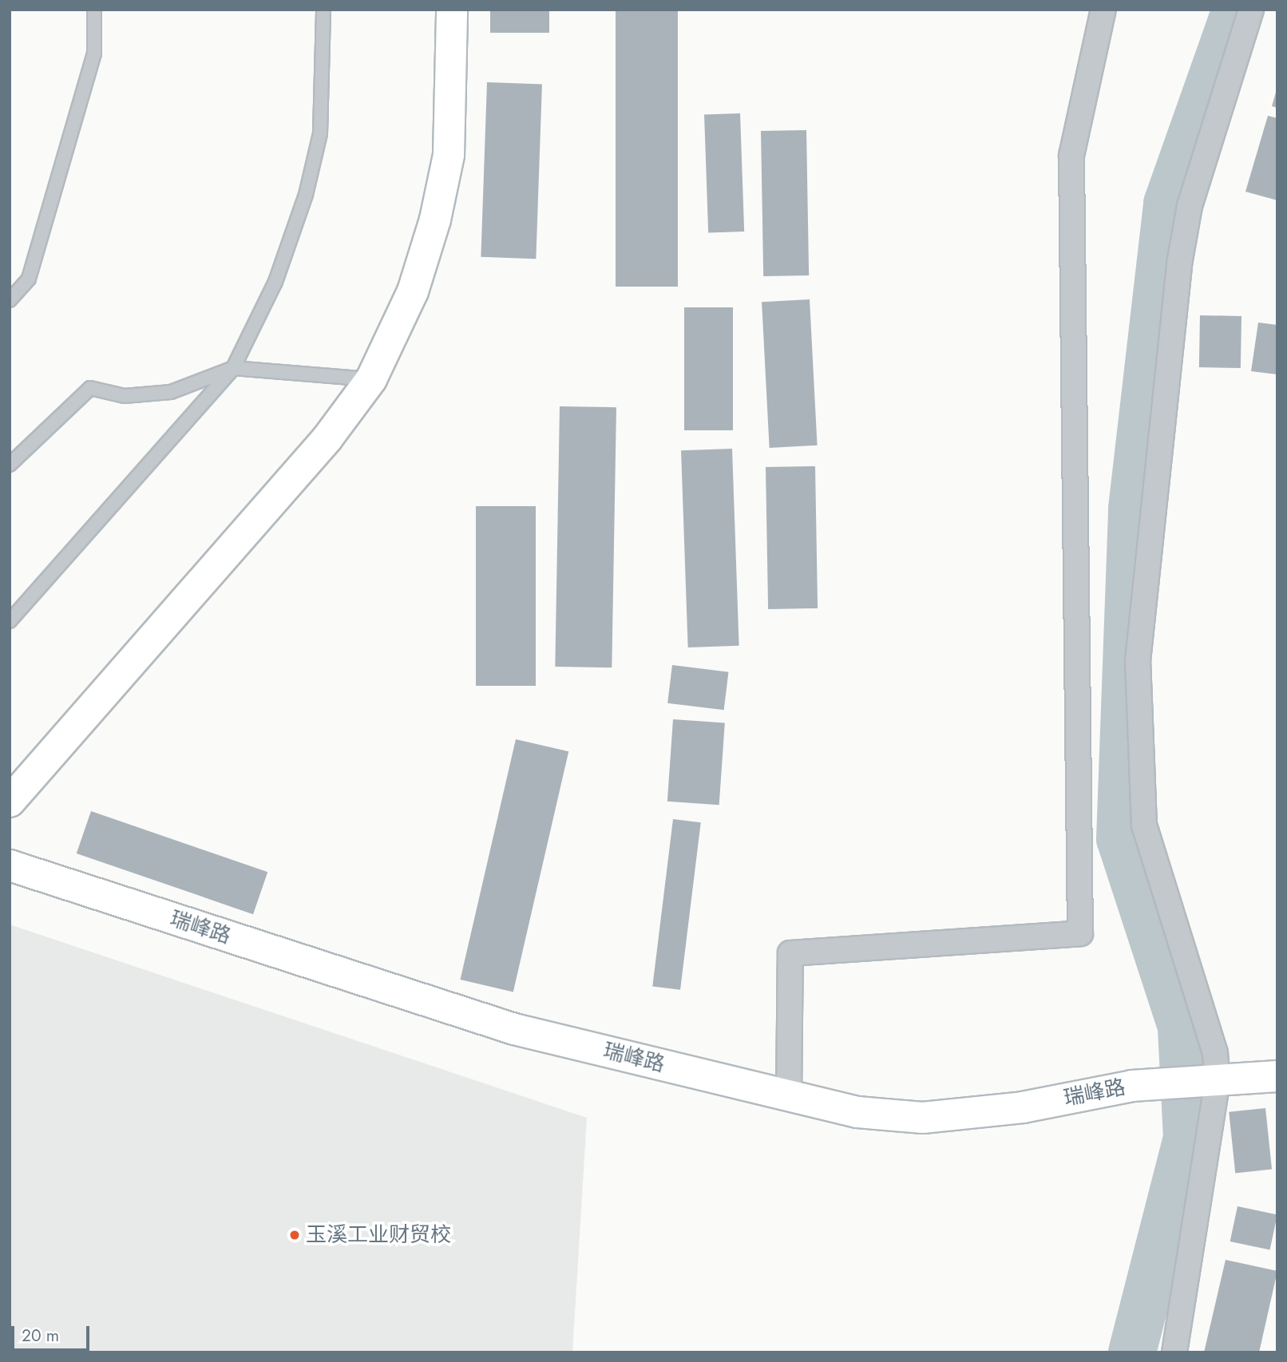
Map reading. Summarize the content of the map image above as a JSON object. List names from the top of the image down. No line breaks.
{"streets":{"street":["瑞峰路"]},"places":["玉溪工业财贸校"],"scale_bar":"20 m"}
